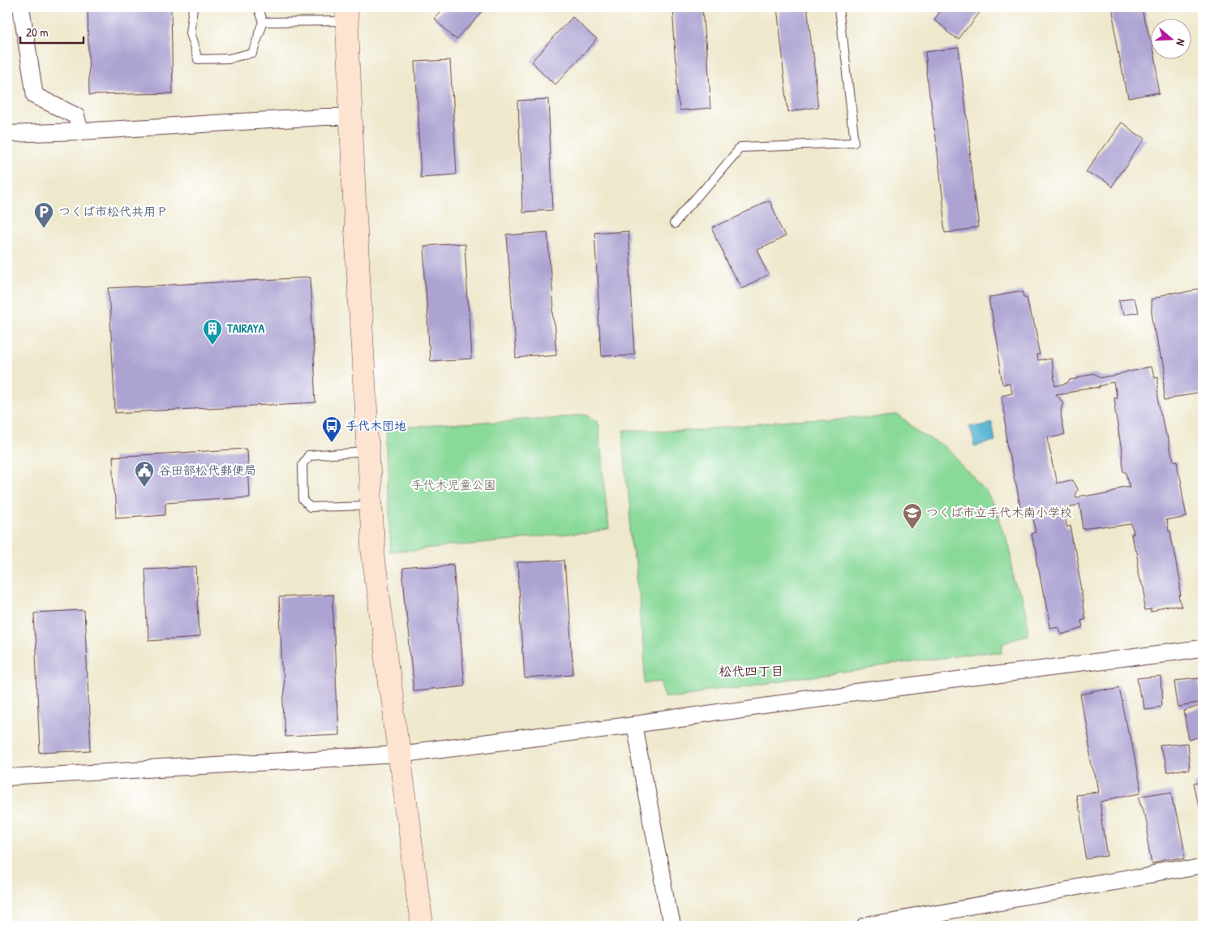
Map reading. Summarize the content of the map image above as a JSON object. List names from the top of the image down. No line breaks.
{"districts":["松代四丁目"],"parks":["手代木児童公園"],"places":{"parking":["つくば市松代共用Ｐ"],"building":["TAIRAYA"],"bus stop":["手代木団地"],"public building":["谷田部松代郵便局"],"school or university":["つくば市立手代木南小学校"]},"scale_bar":"20 m","north":"right"}
